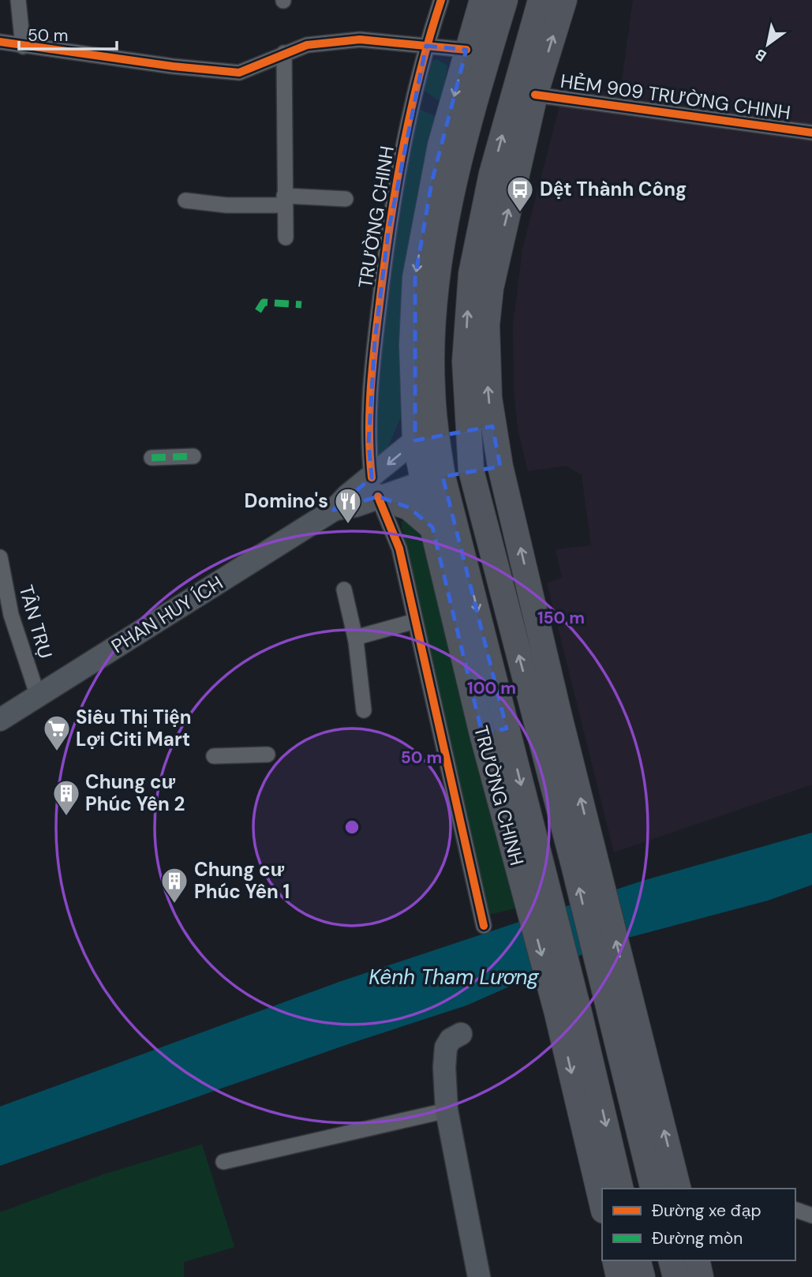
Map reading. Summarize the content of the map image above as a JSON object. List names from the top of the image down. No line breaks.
{"streets":{"main road":["TRƯỜNG CHINH","PHAN HUY ÍCH"],"street":["HẺM 909 TRƯỜNG CHINH","TÂN TRỤ"]},"crossings":[["TRƯỜNG CHINH","PHAN HUY ÍCH"],["PHAN HUY ÍCH","TÂN TRỤ"]],"water":["Kênh Tham Lương"],"places":{"bus stop":["Dệt Thành Công"],"restaurant":["Domino's"],"supermarket":["Siêu Thị Tiện Lợi Citi Mart"],"building":["Chung cư Phúc Yên 2","Chung cư Phúc Yên 1"]},"legend":["Đường xe đạp","Đường mòn"],"scale_bar":"50 m","north":"bottom left","rings":["150 m","100 m","50 m"]}
